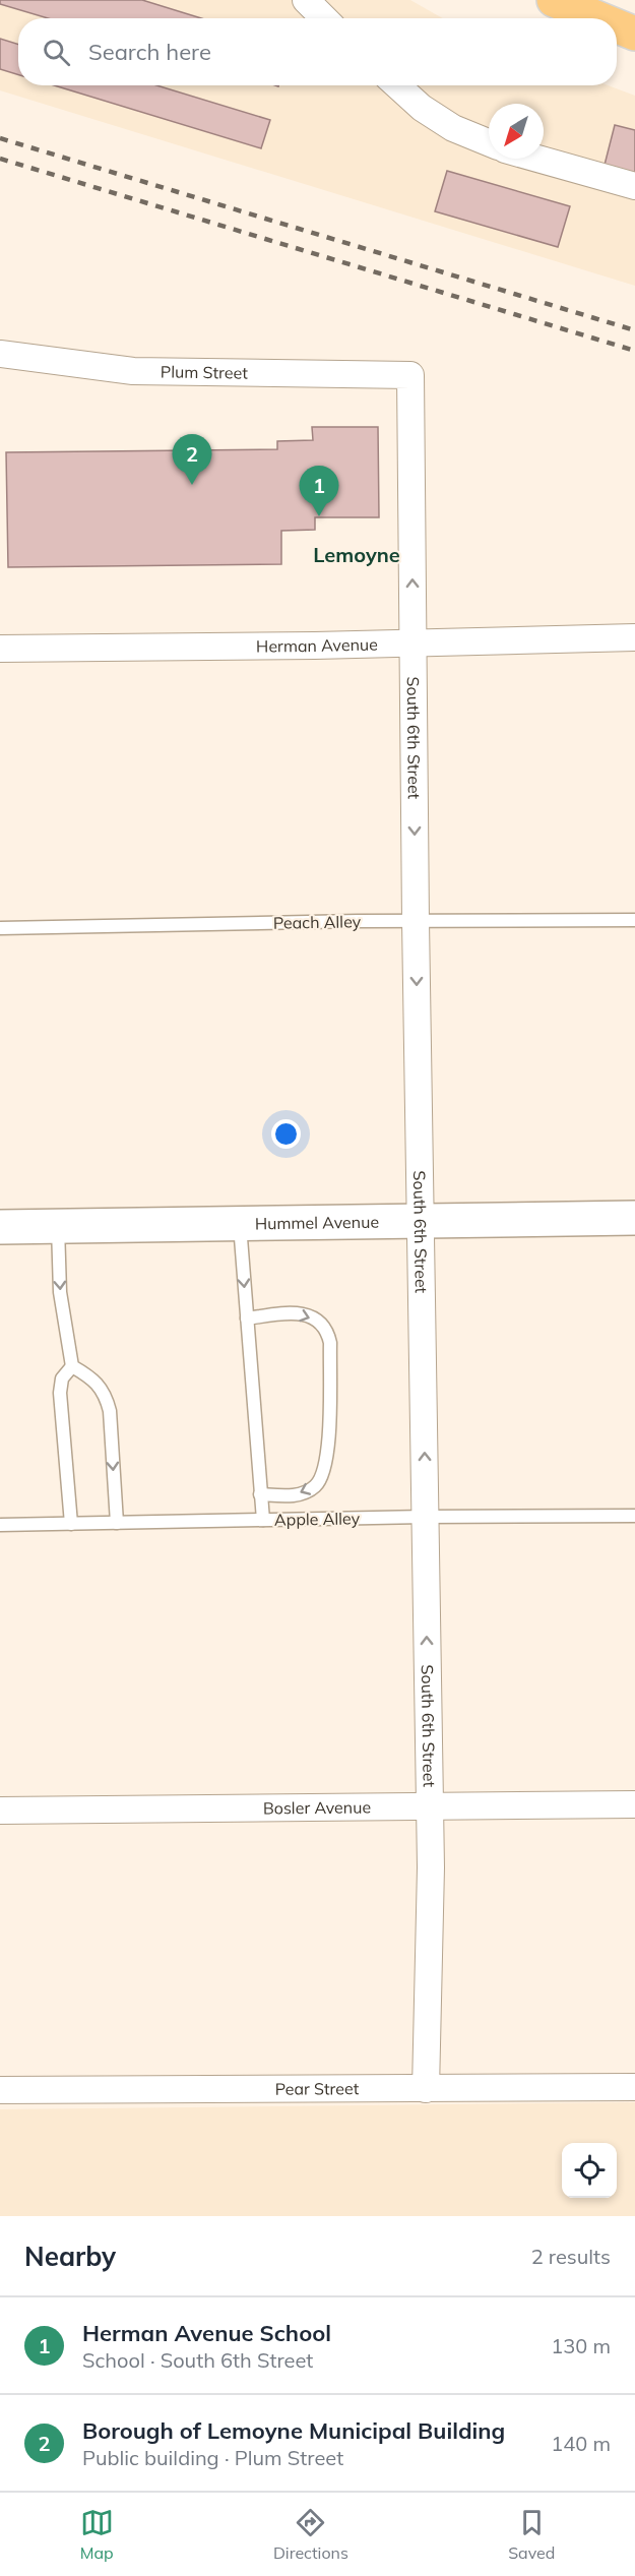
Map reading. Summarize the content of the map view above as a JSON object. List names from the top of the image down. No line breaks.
{"streets":{"main road":["Hummel Avenue"],"street":["Plum Street","Herman Avenue","South 6th Street","Bosler Avenue","Pear Street"],"lane":["Peach Alley","Apple Alley"]},"crossings":[["Plum Street","South 6th Street"],["Herman Avenue","South 6th Street"],["South 6th Street","Peach Alley"],["South 6th Street","Hummel Avenue"],["South 6th Street","Apple Alley"],["South 6th Street","Bosler Avenue"],["South 6th Street","Pear Street"]],"districts":["Lemoyne"],"north":"bottom left","page":{"search":"Search here","pins":["2","1"],"heading":["Nearby","2 results"],"list":[{"mark":"1","name":"Herman Avenue School","note":"School · South 6th Street","value":"130 m"},{"mark":"2","name":"Borough of Lemoyne Municipal Building","note":"Public building · Plum Street","value":"140 m"}],"nav":["Map","Directions","Saved"]}}
